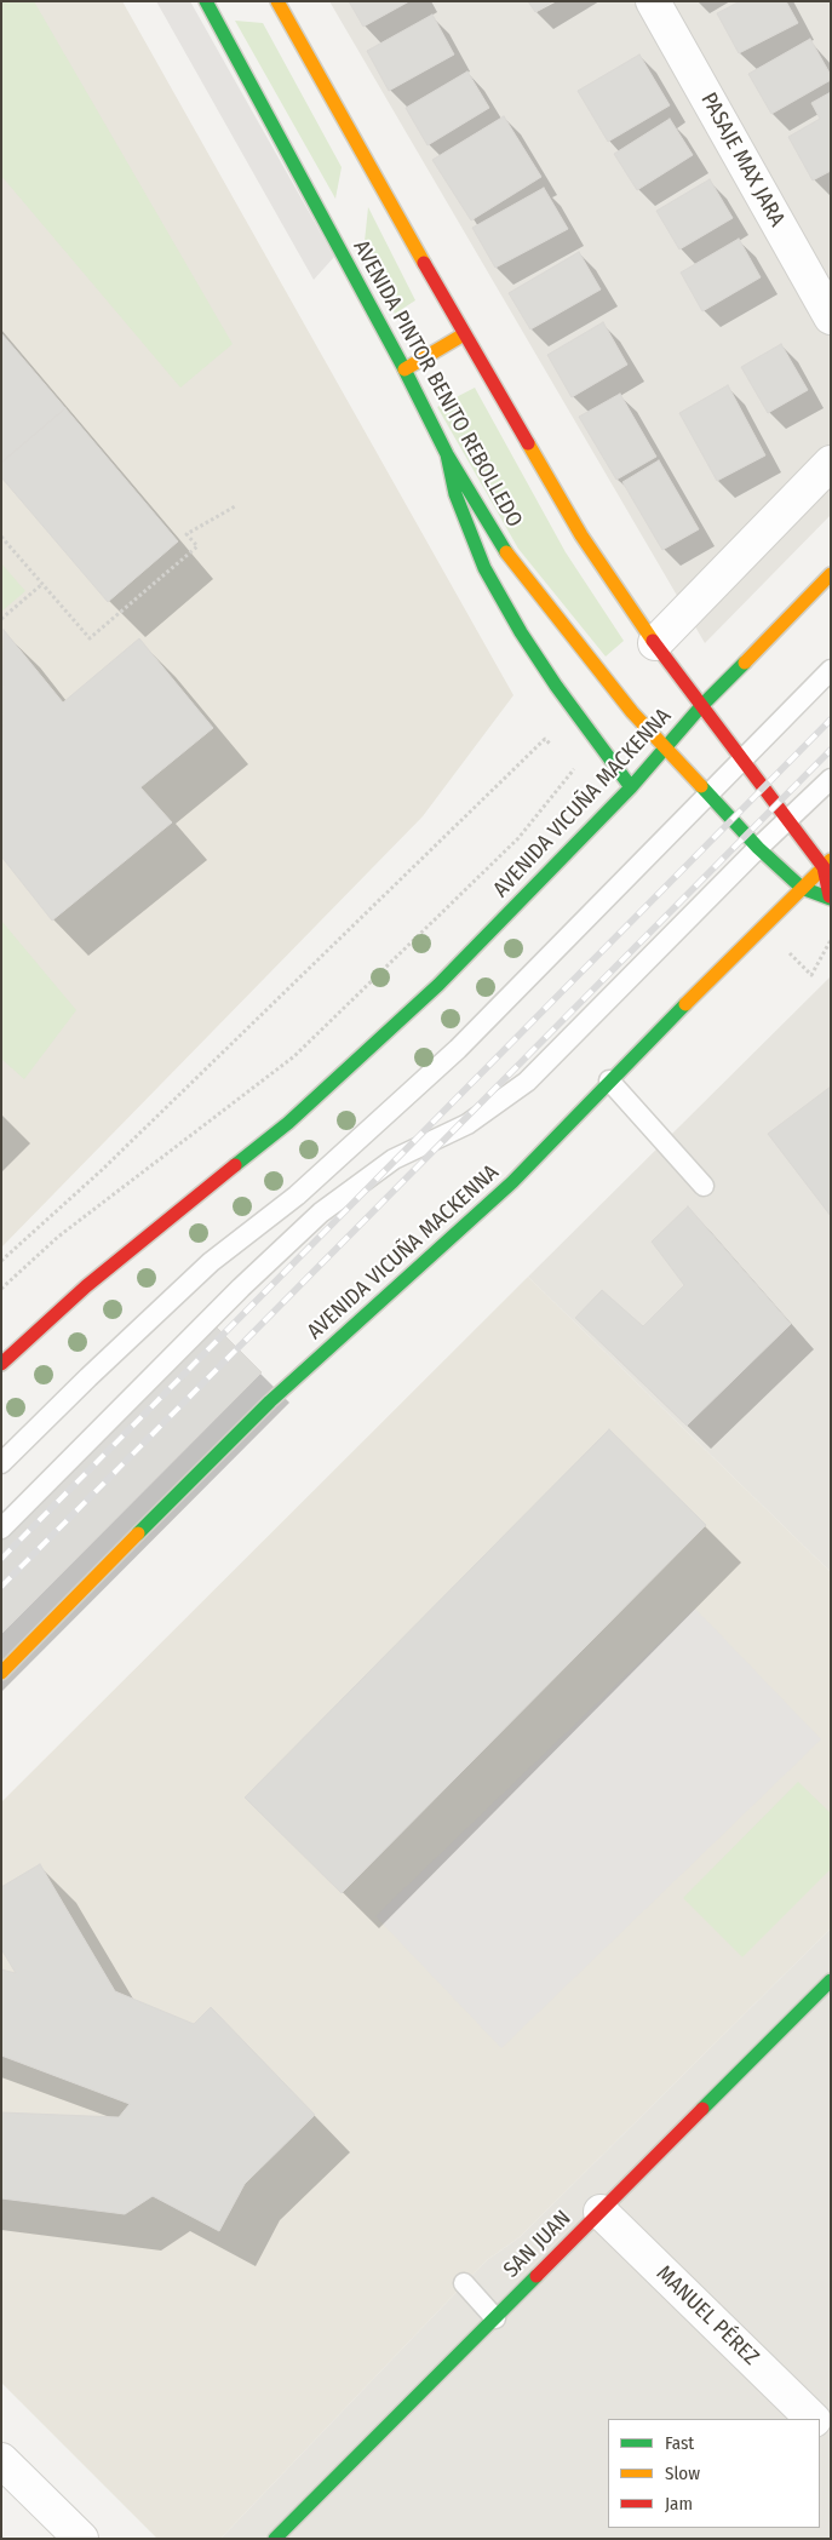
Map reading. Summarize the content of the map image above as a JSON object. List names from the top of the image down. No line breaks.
{"streets":{"street":["PASAJE MAX JARA","AVENIDA PINTOR BENITO REBOLLEDO","AVENIDA VICUÑA MACKENNA","SAN JUAN","MANUEL PÉREZ"]},"crossings":[["AVENIDA PINTOR BENITO REBOLLEDO","AVENIDA VICUÑA MACKENNA"],["SAN JUAN","MANUEL PÉREZ"]],"legend":["Fast","Slow","Jam"]}
